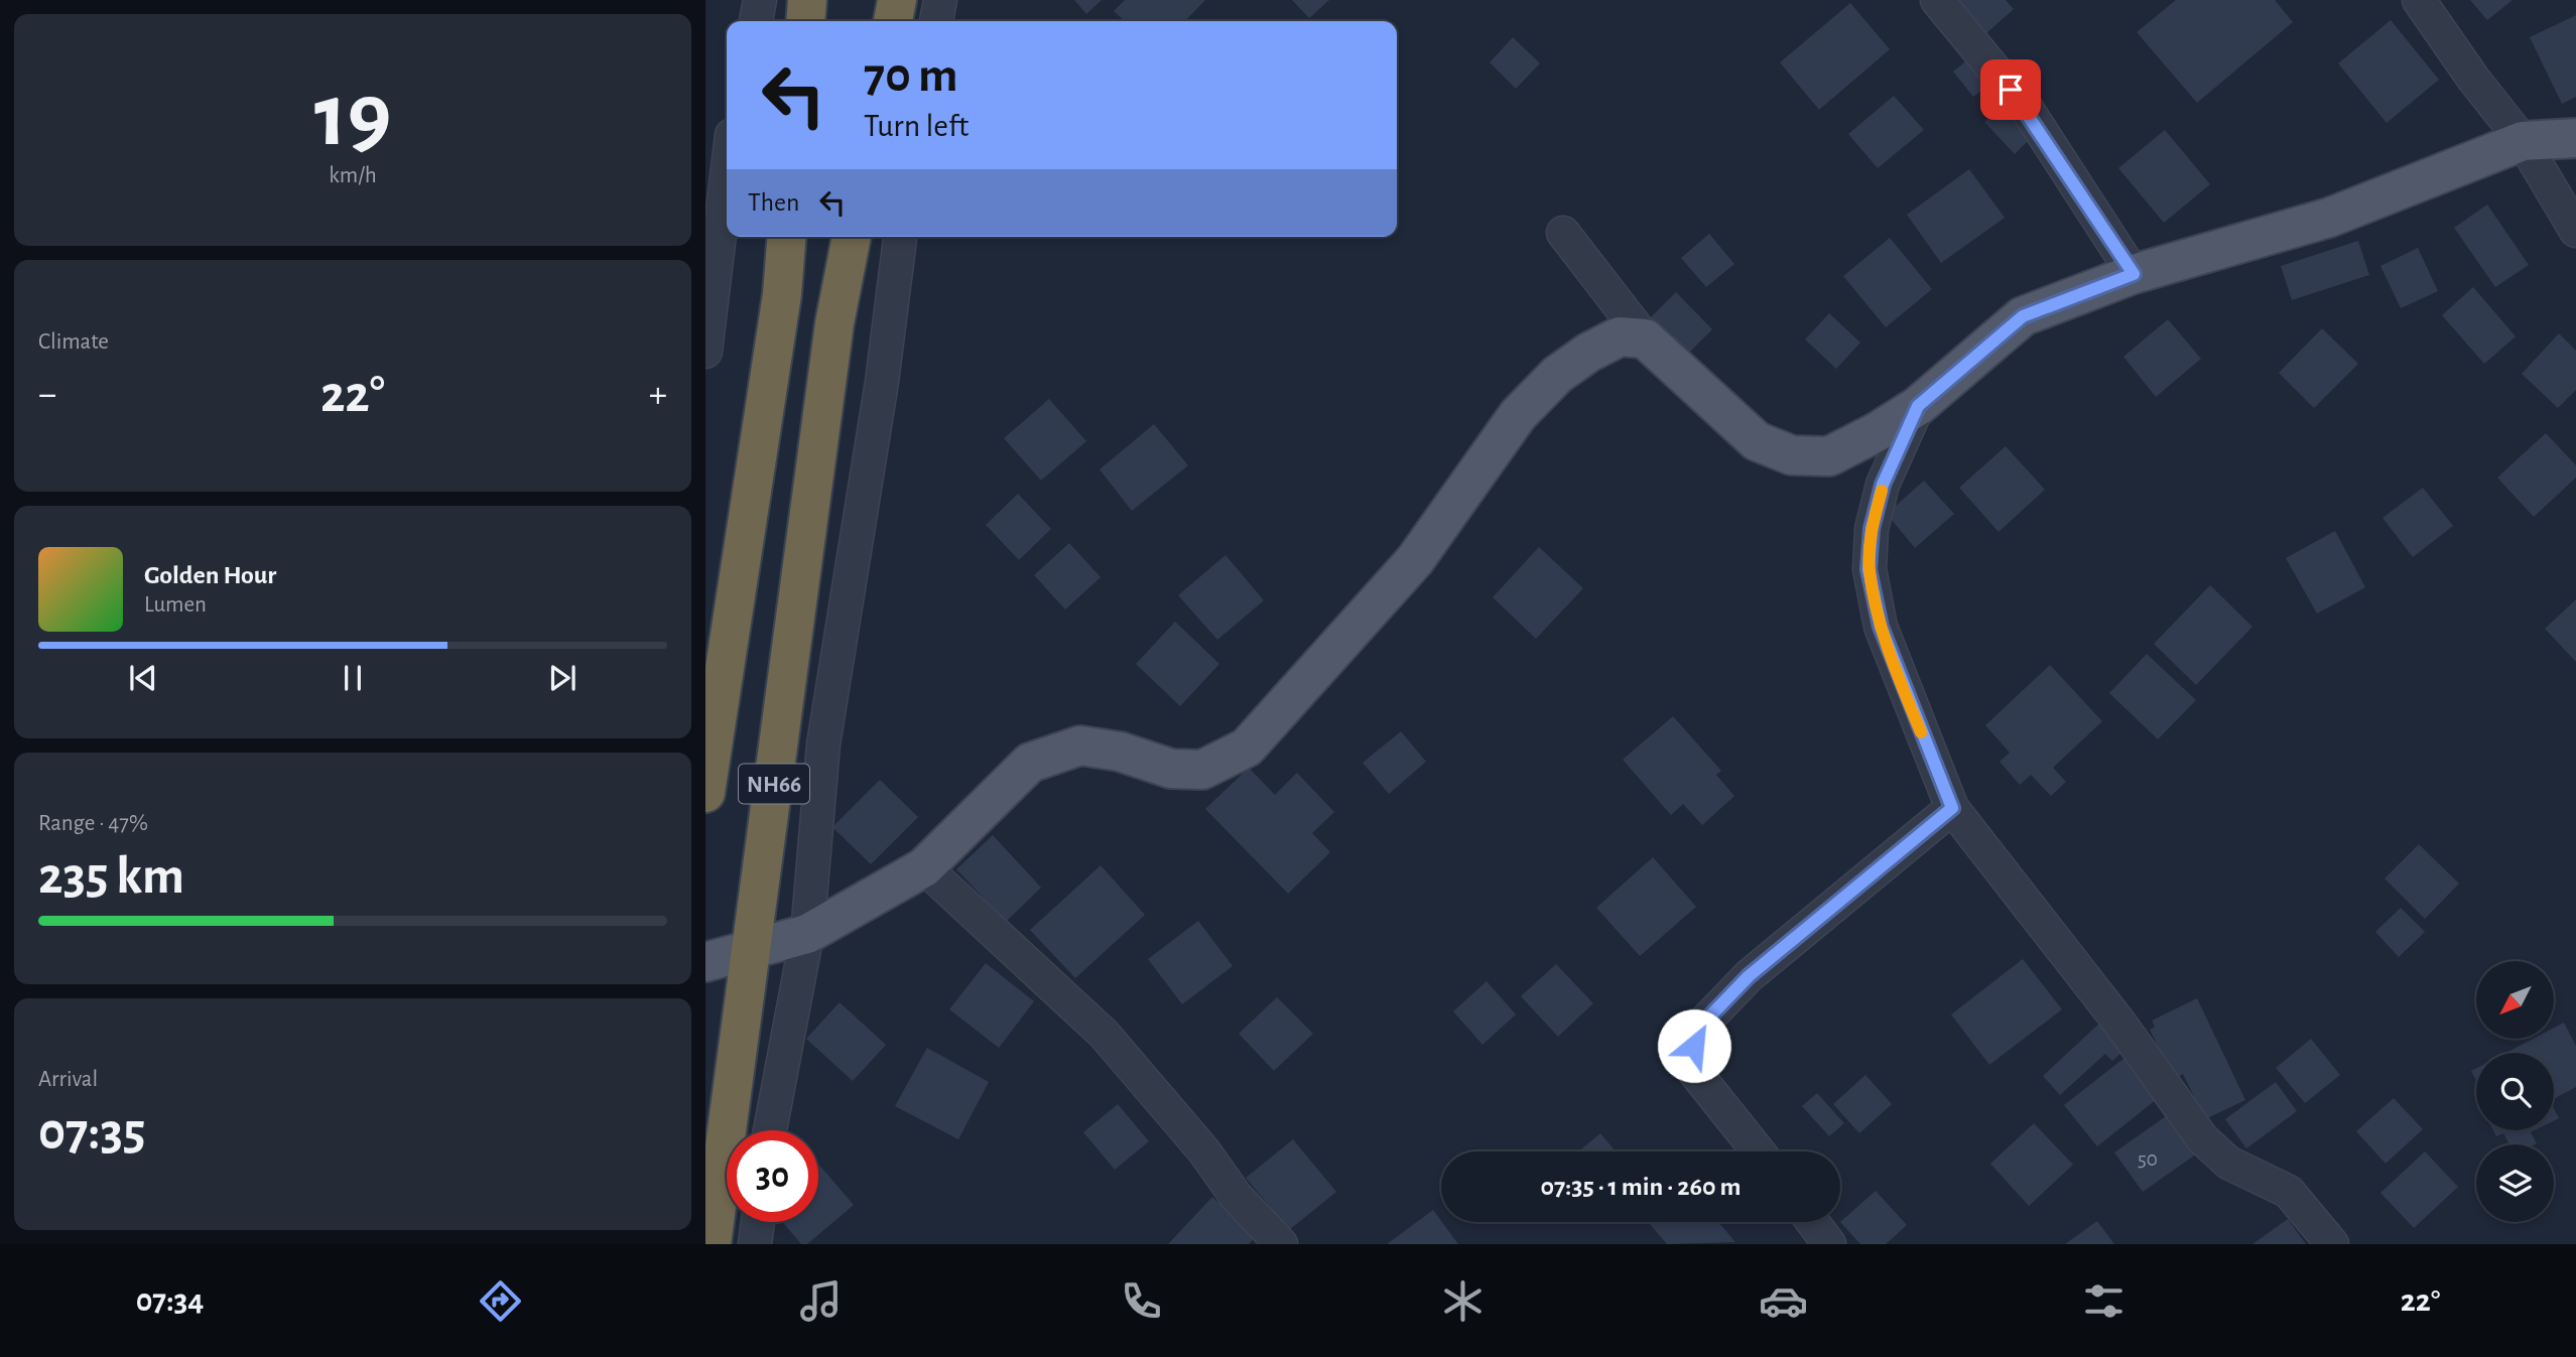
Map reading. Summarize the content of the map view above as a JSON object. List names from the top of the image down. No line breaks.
{"streets":{"highway":["NH66"]},"house_numbers":["50"],"north":"bottom left","page":{"tile":[["19","km/h"],"Climate",["Range · 47%","235 km"],["Arrival","07:35"]],"turn":["70 m","Turn left"],"then":"Then","heat":["−","22°","+"],"song":["Golden Hour","Lumen"],"limit":"30","trip":"07:35 · 1 min · 260 m","tabs":["07:34","22°"]}}
